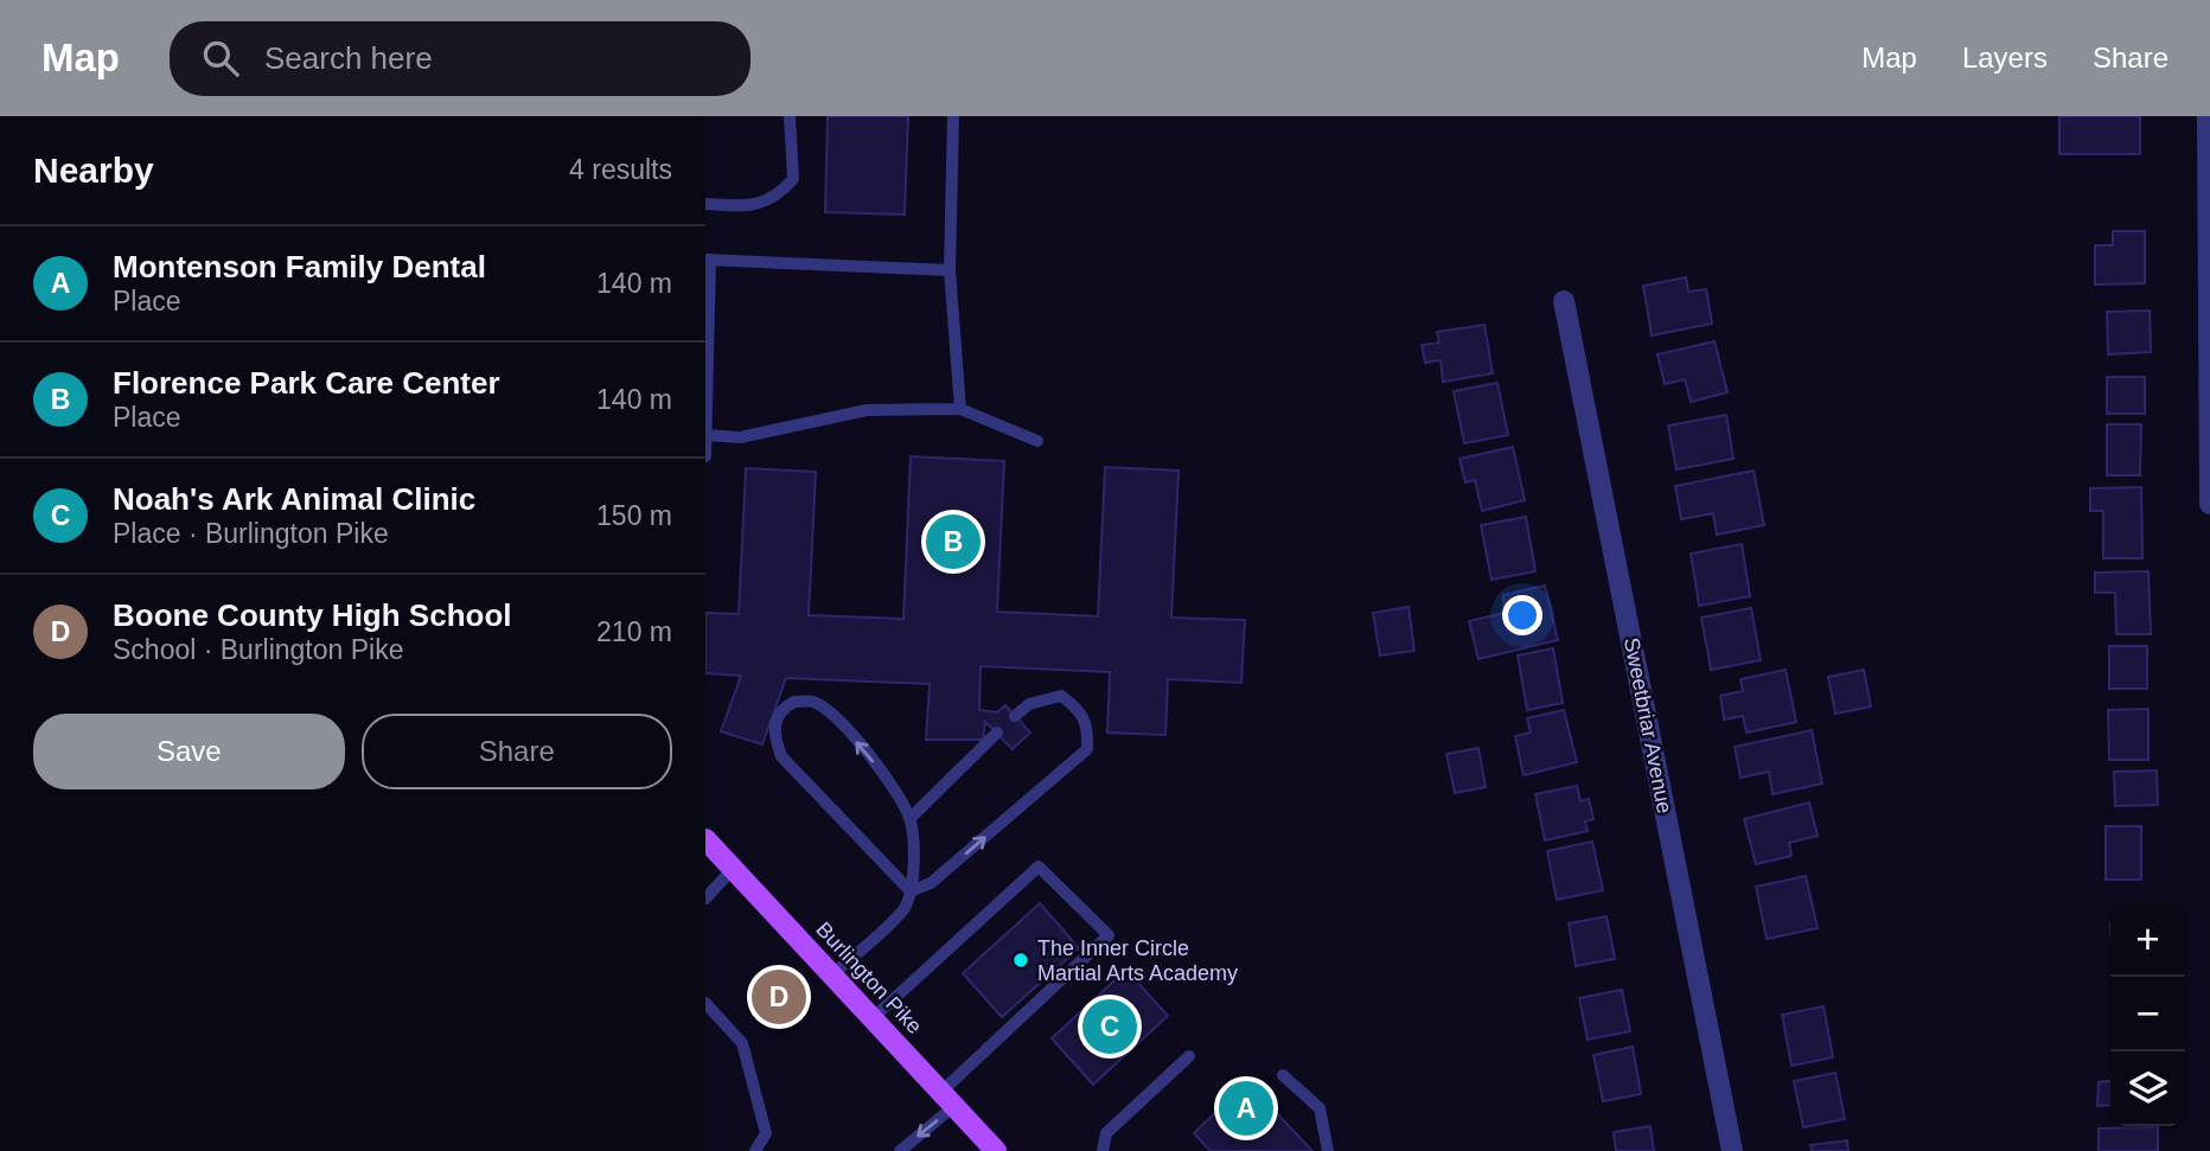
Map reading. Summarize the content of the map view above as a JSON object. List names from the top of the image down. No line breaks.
{"streets":{"main road":["Burlington Pike"],"street":["Sweetbriar Avenue"]},"places":["The Inner Circle Martial Arts Academy"],"page":{"header":"Map","search":"Search here","nav":["Map","Layers","Share"],"heading":["Nearby","4 results"],"list":[{"mark":"A","name":"Montenson Family Dental","note":"Place","value":"140 m"},{"mark":"B","name":"Florence Park Care Center","note":"Place","value":"140 m"},{"mark":"C","name":"Noah's Ark Animal Clinic","note":"Place · Burlington Pike","value":"150 m"},{"mark":"D","name":"Boone County High School","note":"School · Burlington Pike","value":"210 m"}],"pins":["B","D","C","A"],"buttons":["Save","Share"],"map_buttons":["+","−"]}}
